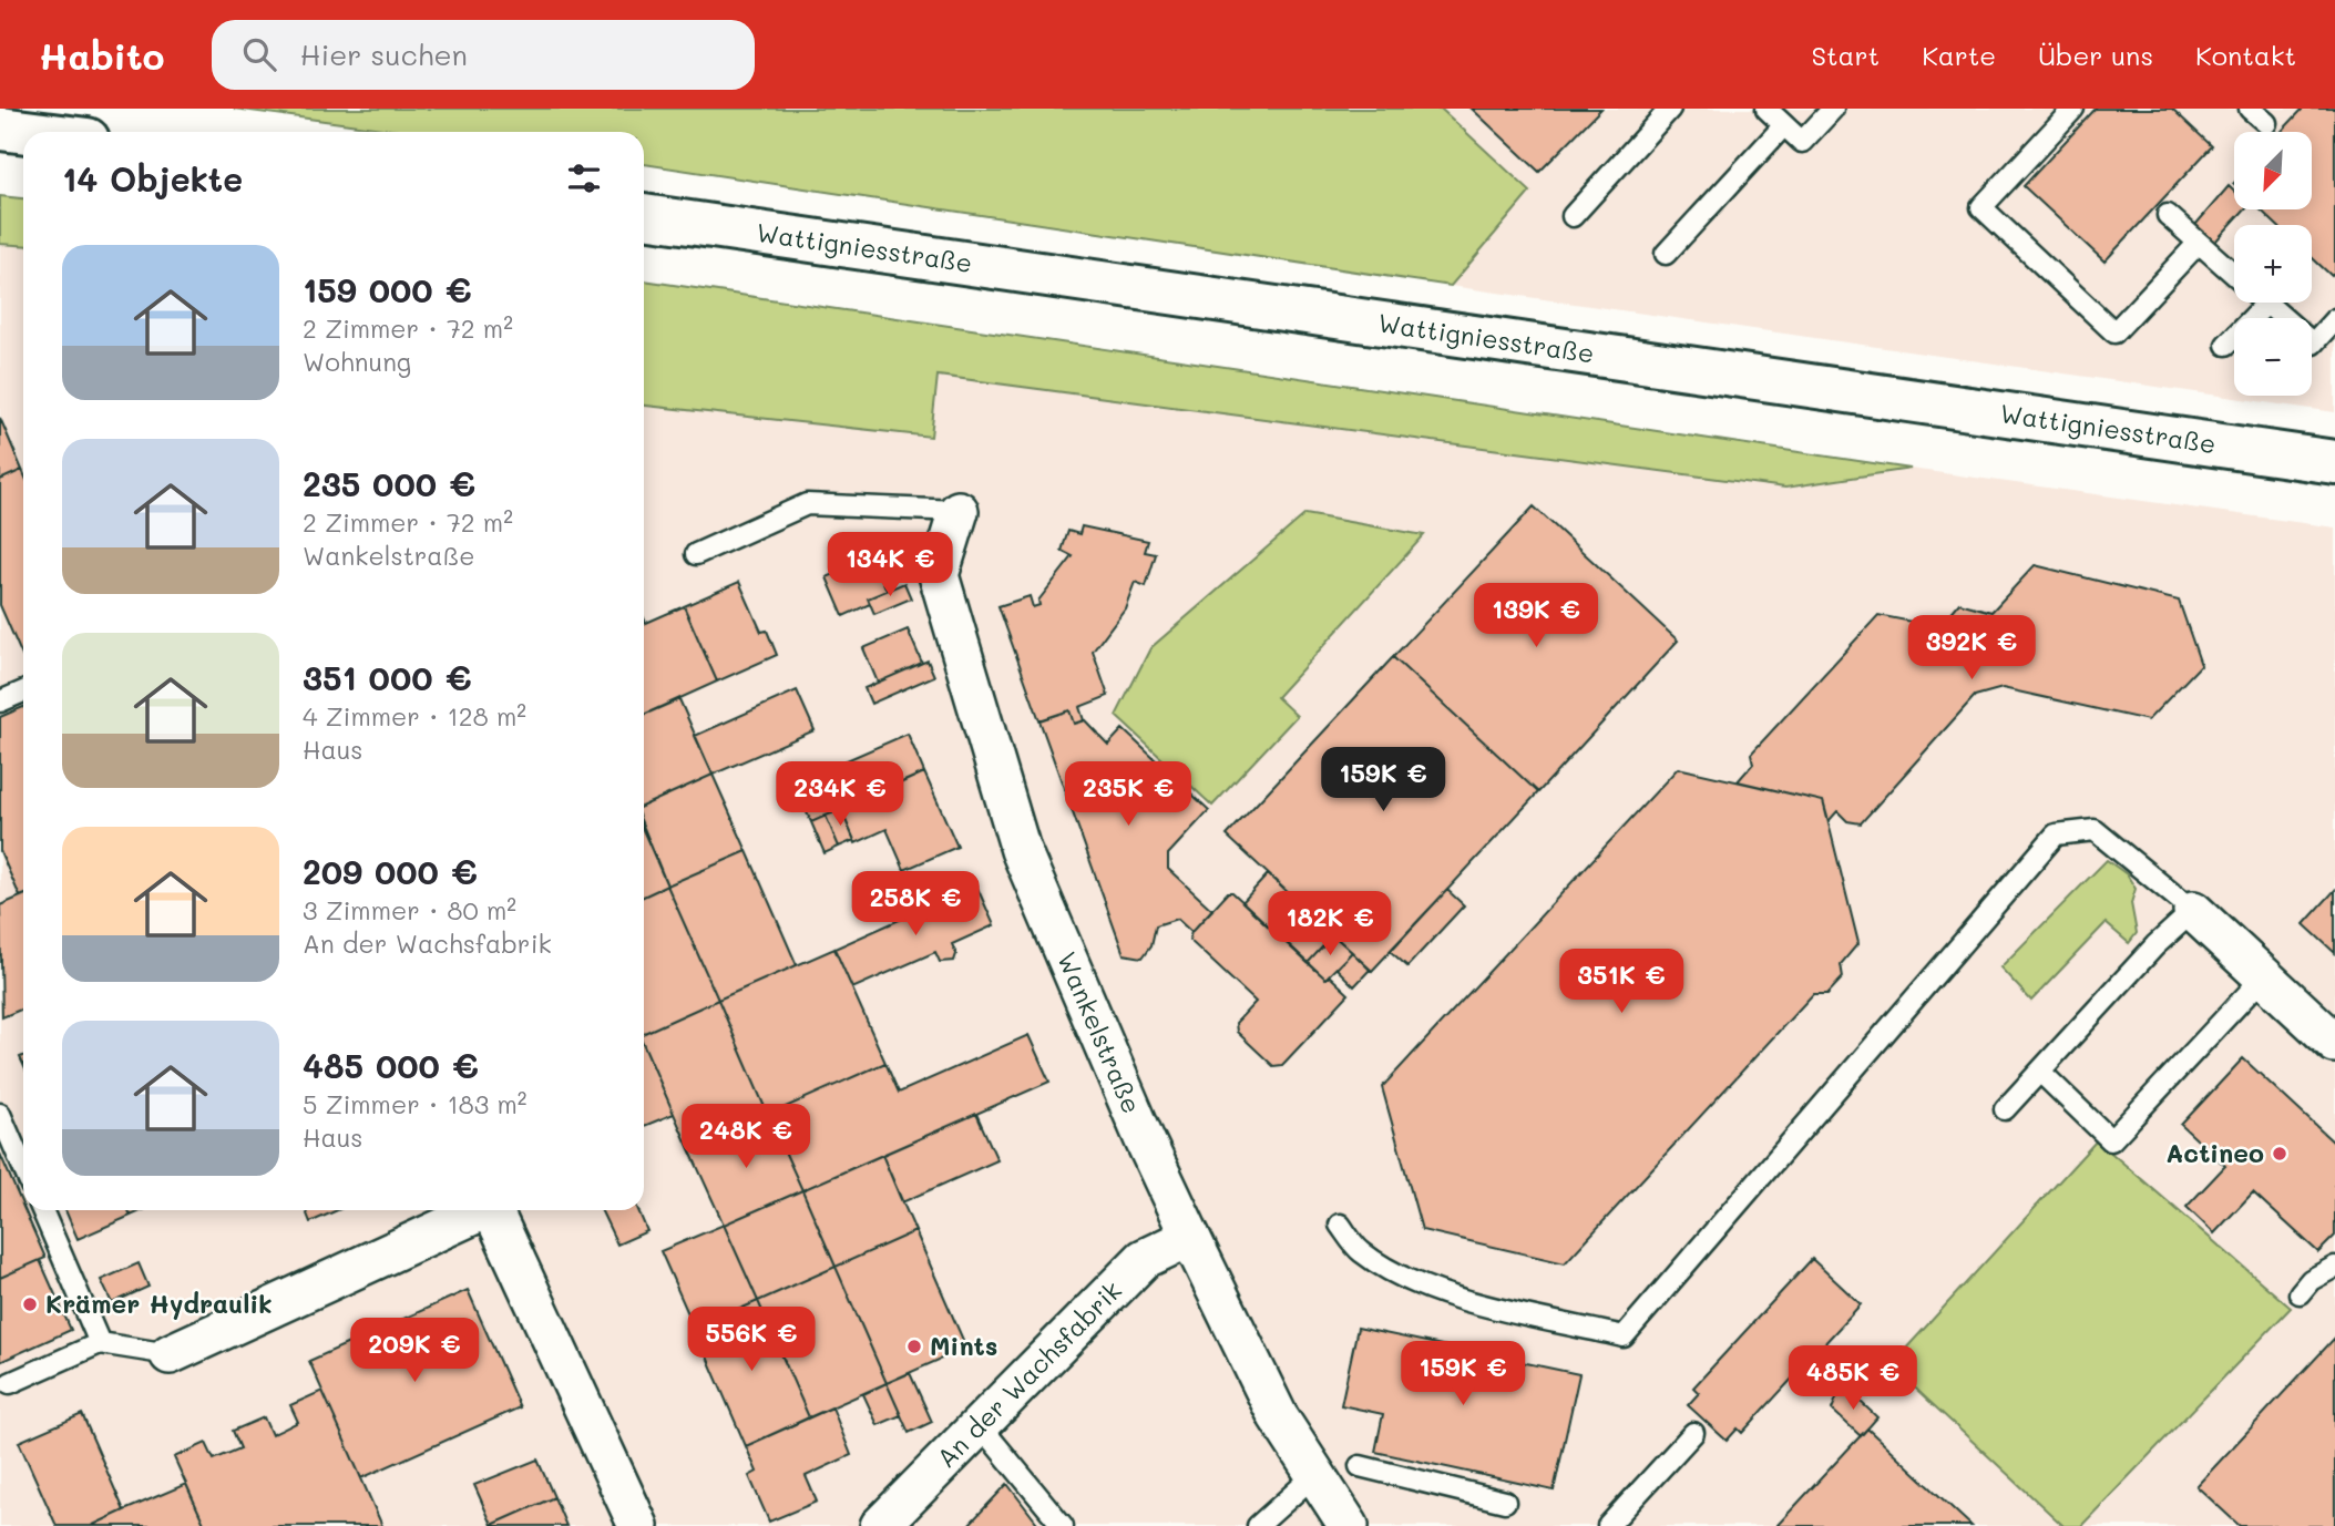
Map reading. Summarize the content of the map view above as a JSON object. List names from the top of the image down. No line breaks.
{"streets":{"main road":["Wattigniesstraße"],"street":["Wankelstraße","An der Wachsfabrik"]},"crossings":[["Wankelstraße","An der Wachsfabrik"]],"places":["Actineo","Krämer Hydraulik","Mints"],"north":"bottom left","page":{"header":"Habito","search":"Hier suchen","nav":["Start","Karte","Über uns","Kontakt"],"map_buttons":["+","−"],"heading":"14 Objekte","list":[{"name":"159 000 €","note":"2 Zimmer · 72 m² · Wohnung"},{"name":"235 000 €","note":"2 Zimmer · 72 m² · Wankelstraße"},{"name":"351 000 €","note":"4 Zimmer · 128 m² · Haus"},{"name":"209 000 €","note":"3 Zimmer · 80 m² · An der Wachsfabrik"},{"name":"485 000 €","note":"5 Zimmer · 183 m² · Haus"}],"price":["134K €","139K €","392K €","159K €","234K €","235K €","258K €","182K €","351K €","248K €","556K €","209K €","159K €","485K €"]}}
